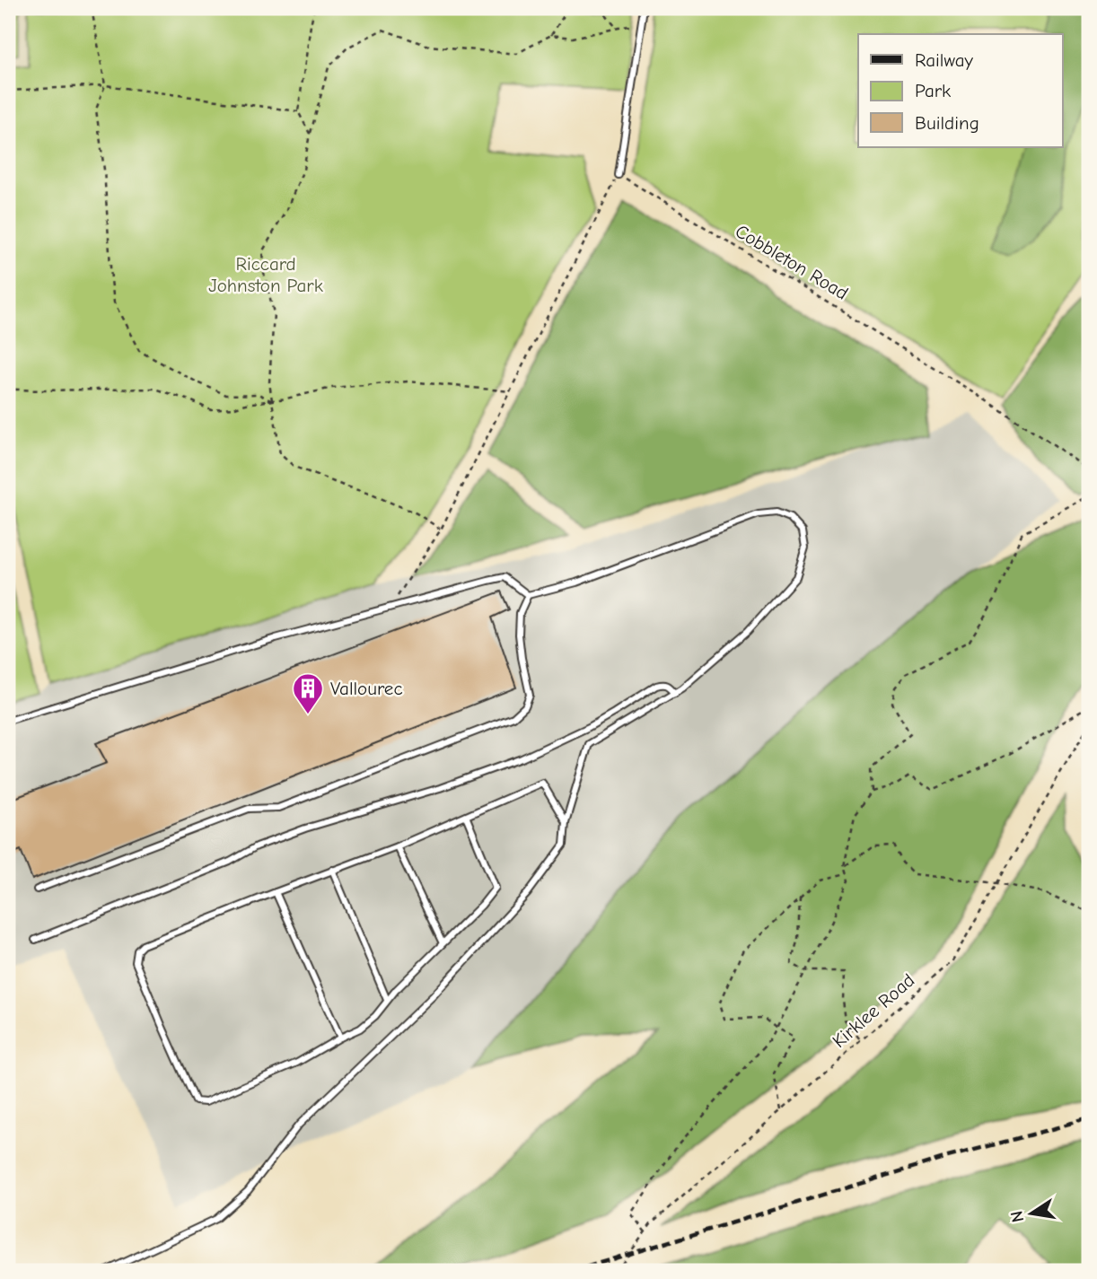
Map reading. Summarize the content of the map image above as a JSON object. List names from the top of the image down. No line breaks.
{"streets":{"path":["Cobbleton Road","Kirklee Road"]},"parks":["Riccard Johnston Park"],"places":{"building":["Vallourec"]},"legend":["Railway","Park","Building"],"north":"left"}
